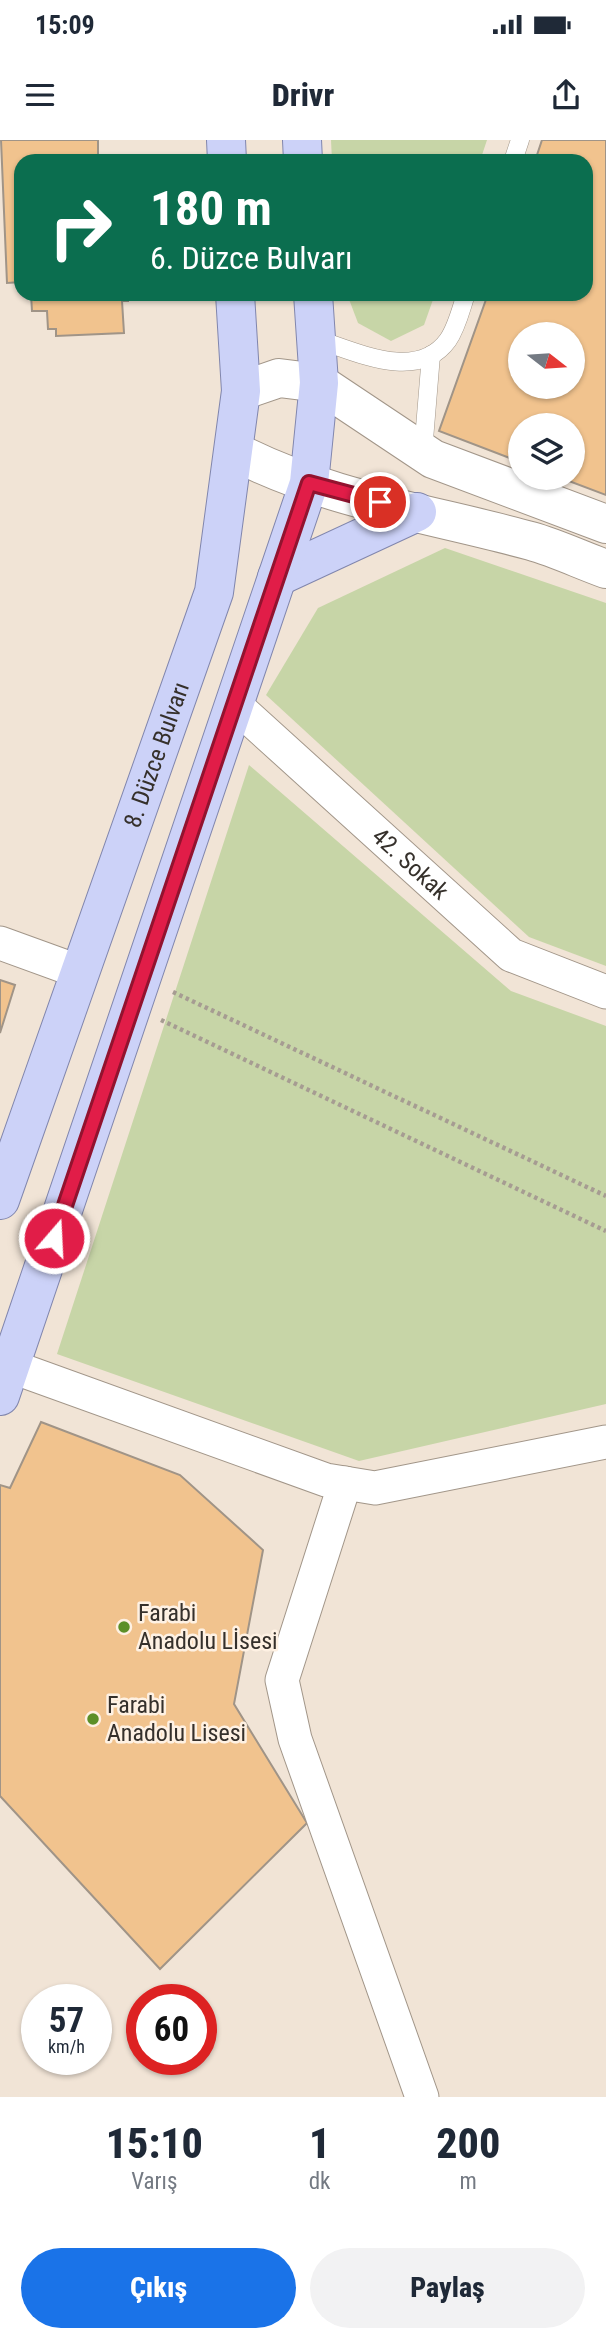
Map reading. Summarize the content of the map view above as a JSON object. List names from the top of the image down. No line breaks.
{"streets":{"main road":["8. Düzce Bulvarı"],"street":["42. Sokak"]},"places":["Farabi Anadolu Lİsesi","Farabi Anadolu Lisesi"],"north":"right","page":{"status":"15:09","header":"Drivr","turn":["180 m","6. Düzce Bulvarı"],"speed":"57 km/h","limit":"60","eta":["15:10","Varış","1","dk","200","m"],"buttons":["Çıkış","Paylaş"]}}
